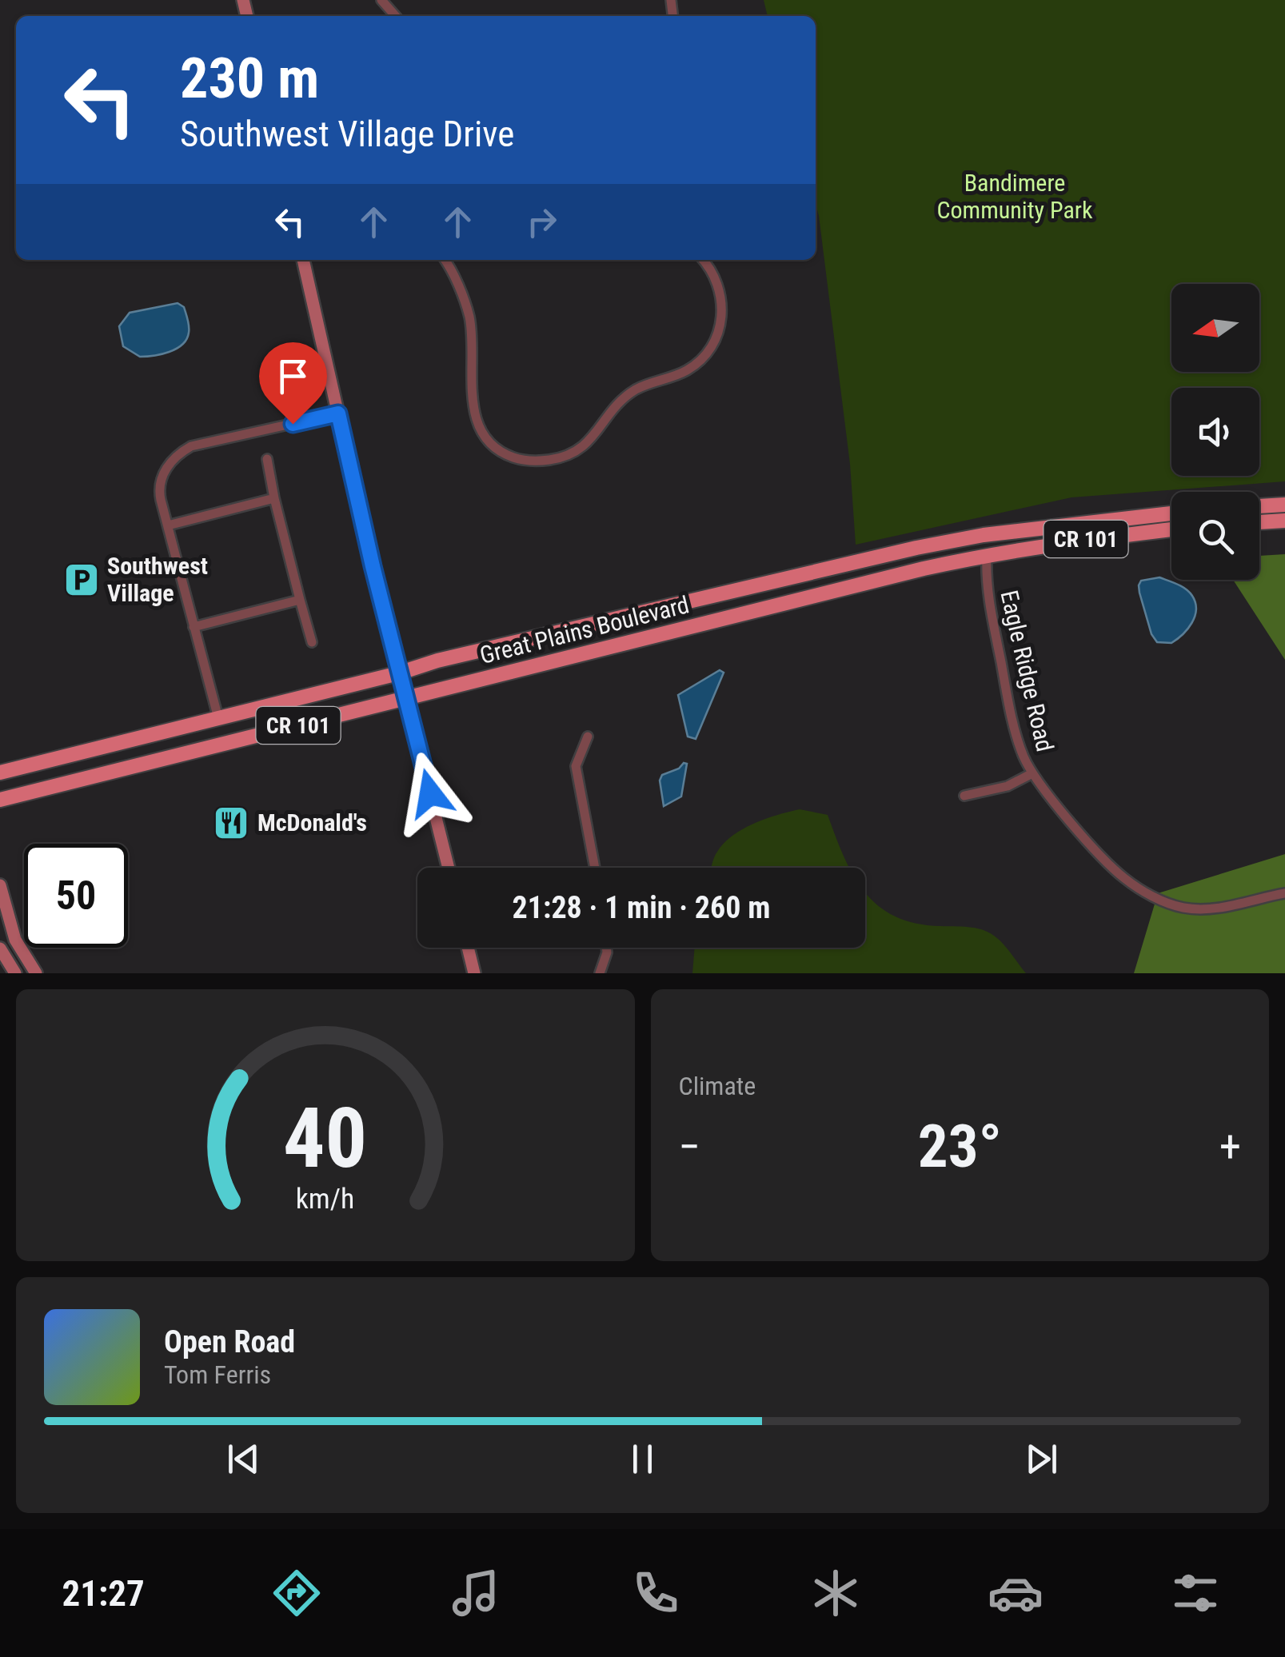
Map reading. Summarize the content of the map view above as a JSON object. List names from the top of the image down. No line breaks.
{"streets":{"main road":["CR 101","Great Plains Boulevard"],"street":["Eagle Ridge Road"]},"crossings":[["Great Plains Boulevard","Eagle Ridge Road"]],"parks":["Bandimere Community Park"],"places":{"parking":["Southwest Village"],"restaurant":["McDonald's"]},"north":"left","page":{"turn":["230 m","Southwest Village Drive"],"limit":"50","trip":"21:28 · 1 min · 260 m","tile":"Climate","heat":["−","23°","+"],"song":["Open Road","Tom Ferris"],"tabs":"21:27","gauge":["40","km/h"]}}
